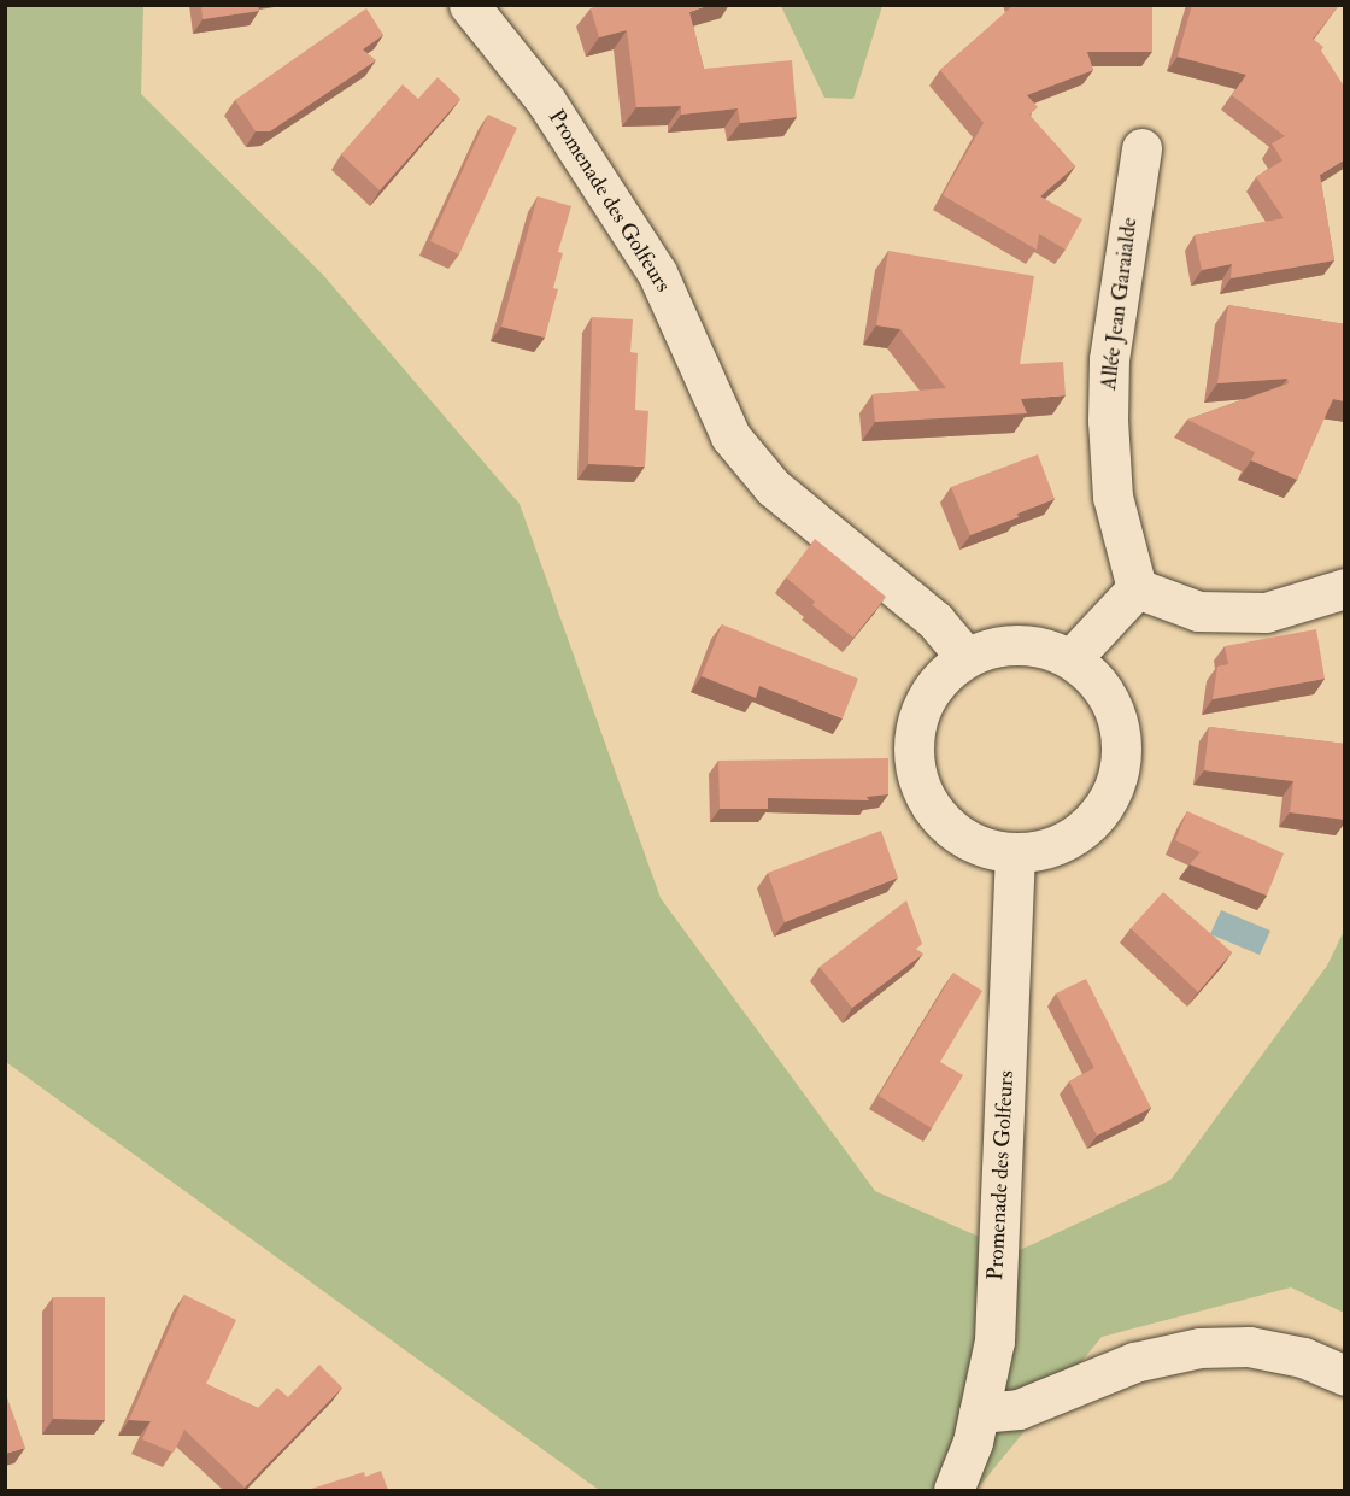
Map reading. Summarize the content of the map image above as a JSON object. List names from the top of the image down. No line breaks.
{"streets":{"street":["Promenade des Golfeurs","Allée Jean Garaialde"]}}
